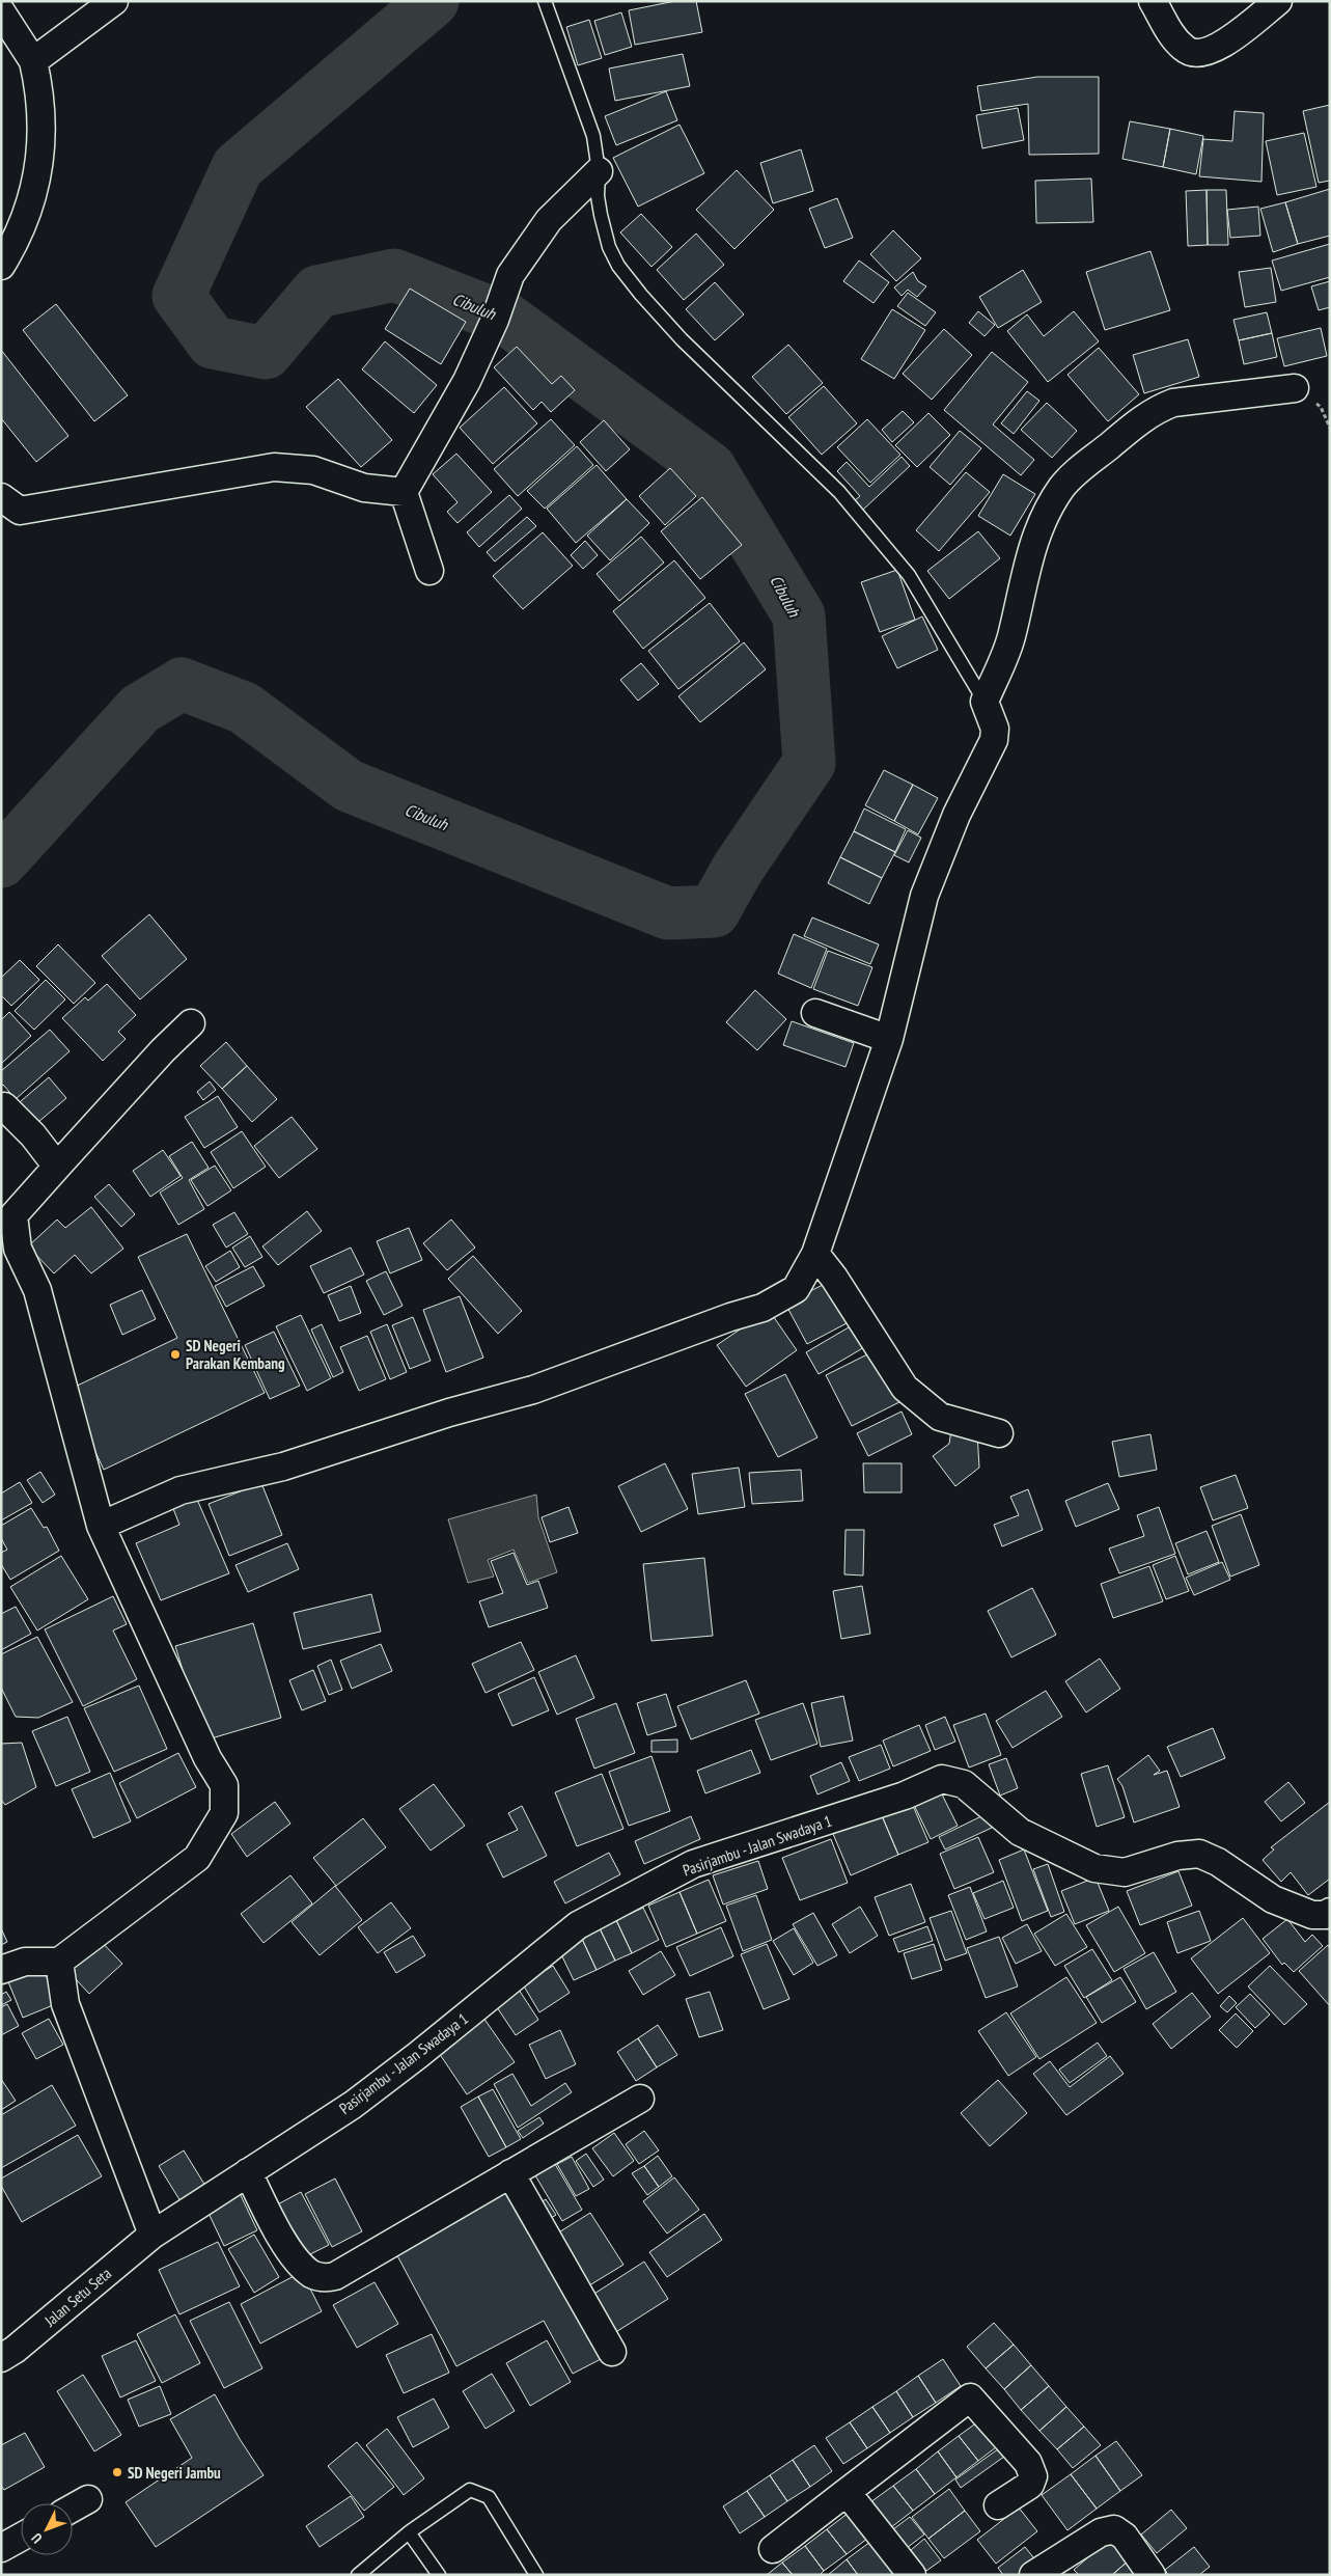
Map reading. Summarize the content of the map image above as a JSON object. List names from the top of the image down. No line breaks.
{"streets":{"street":["Pasirjambu - Jalan Swadaya 1","Jalan Setu Seta"]},"crossings":[["Pasirjambu - Jalan Swadaya 1","Jalan Setu Seta"]],"water":["Cibuluh"],"places":["SD Negeri Parakan Kembang","SD Negeri Jambu"],"north":"bottom left"}
